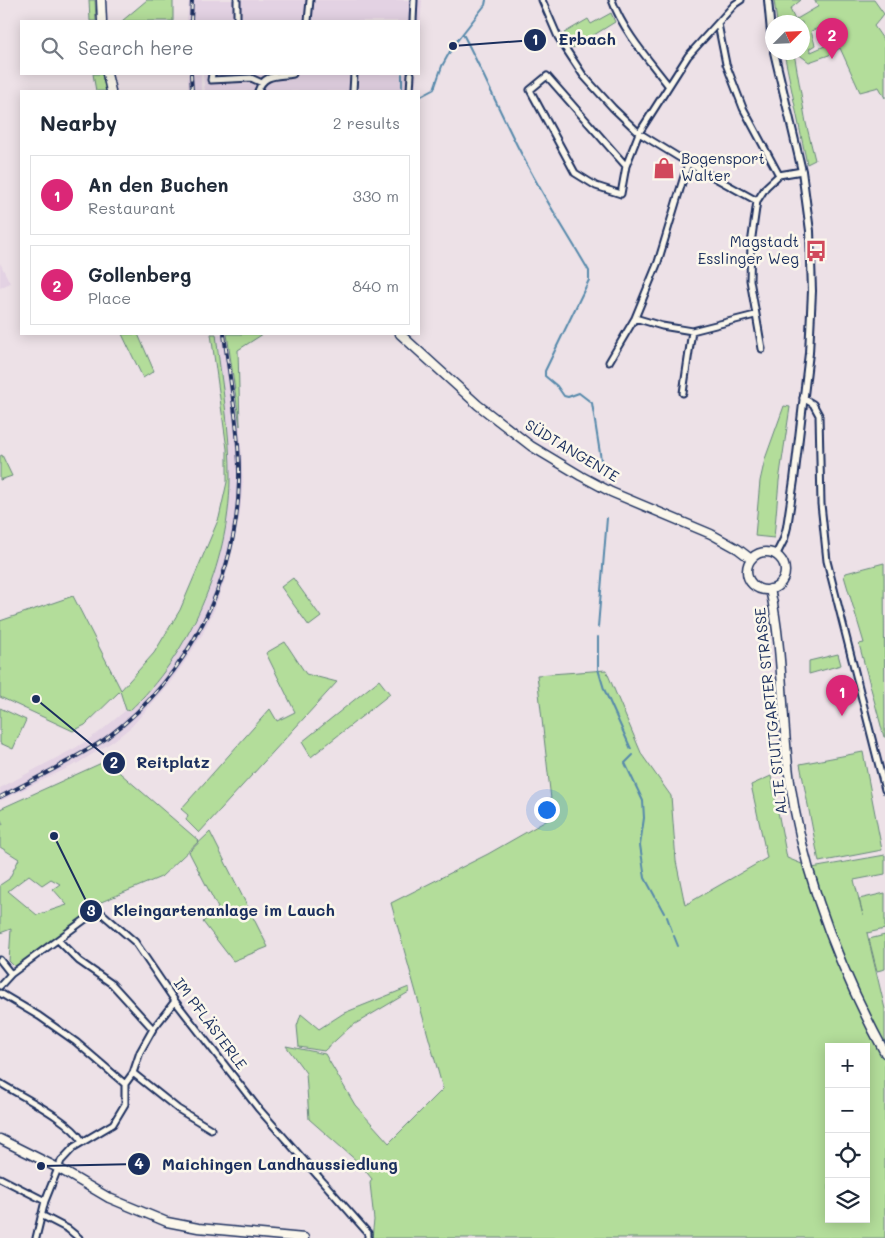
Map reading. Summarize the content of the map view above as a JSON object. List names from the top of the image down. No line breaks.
{"streets":{"main road":["SÜDTANGENTE","ALTE STUTTGARTER STRASSE"],"street":["IM PFLÄSTERLE"]},"crossings":[["SÜDTANGENTE","ALTE STUTTGARTER STRASSE"]],"places":{"other":["Erbach","Reitplatz","Kleingartenanlage im Lauch","Maichingen Landhaussiedlung"],"shop":["Bogensport Walter"],"bus stop":["Magstadt Esslinger Weg"]},"north":"top right","page":{"pins":["2","1"],"search":"Search here","heading":["Nearby","2 results"],"list":[{"mark":"1","name":"An den Buchen","note":"Restaurant","value":"330 m"},{"mark":"2","name":"Gollenberg","note":"Place","value":"840 m"}],"map_buttons":["+","−"]}}
